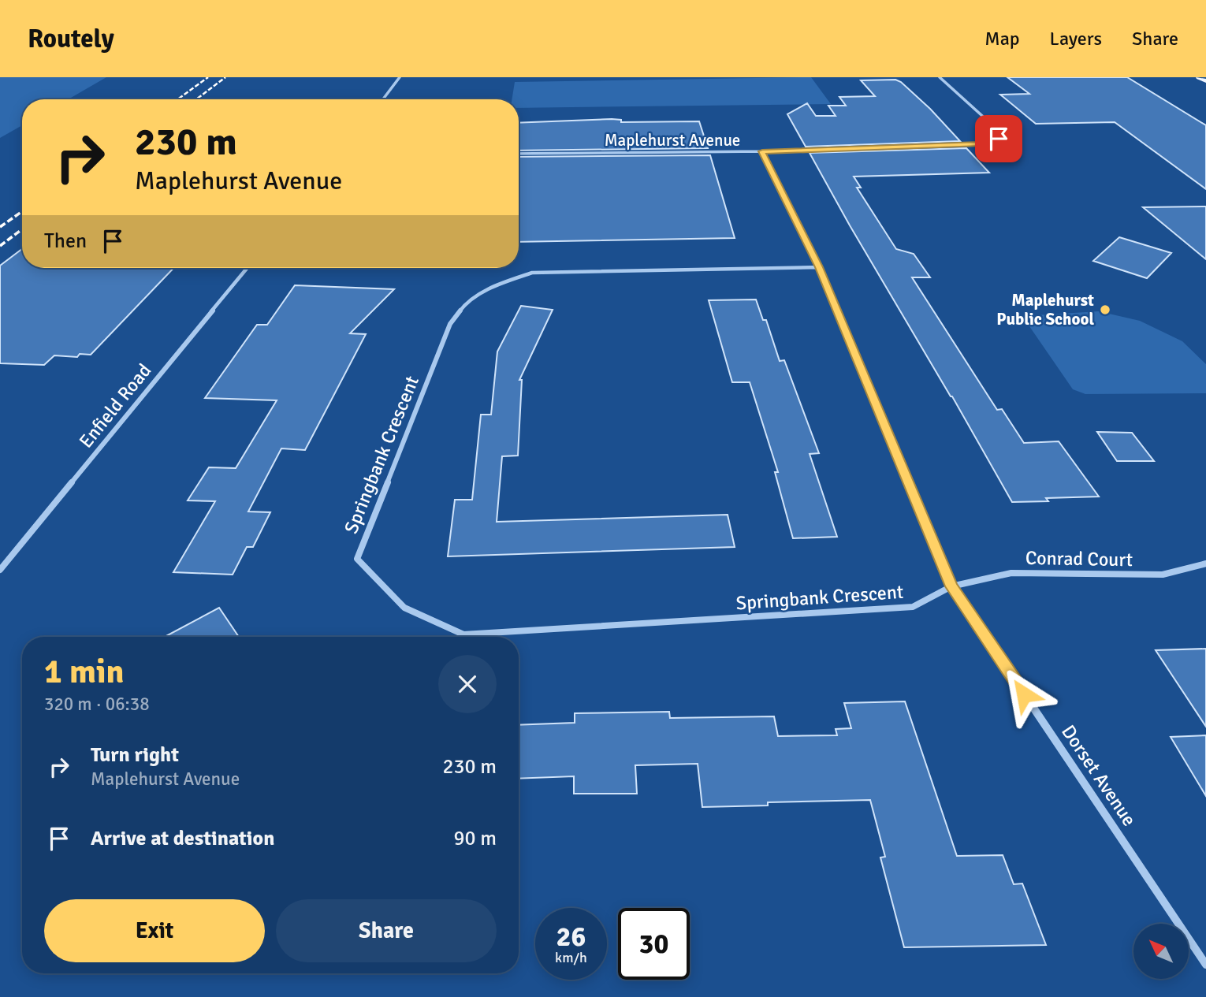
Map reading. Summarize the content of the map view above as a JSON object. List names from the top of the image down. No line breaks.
{"streets":{"street":["Maplehurst Avenue","Enfield Road","Springbank Crescent","Conrad Court","Dorset Avenue"]},"crossings":[["Maplehurst Avenue","Dorset Avenue"],["Springbank Crescent","Conrad Court"],["Springbank Crescent","Dorset Avenue"],["Conrad Court","Dorset Avenue"]],"places":["Maplehurst Public School"],"north":"top left","page":{"header":"Routely","nav":["Map","Layers","Share"],"turn":["230 m","Maplehurst Avenue"],"then":"Then","heading":["1 min","320 m · 06:38"],"list":[{"name":"Turn right","note":"Maplehurst Avenue","value":"230 m"},{"name":"Arrive at destination","value":"90 m"}],"buttons":["Exit","Share"],"speed":"26 km/h","limit":"30"}}
